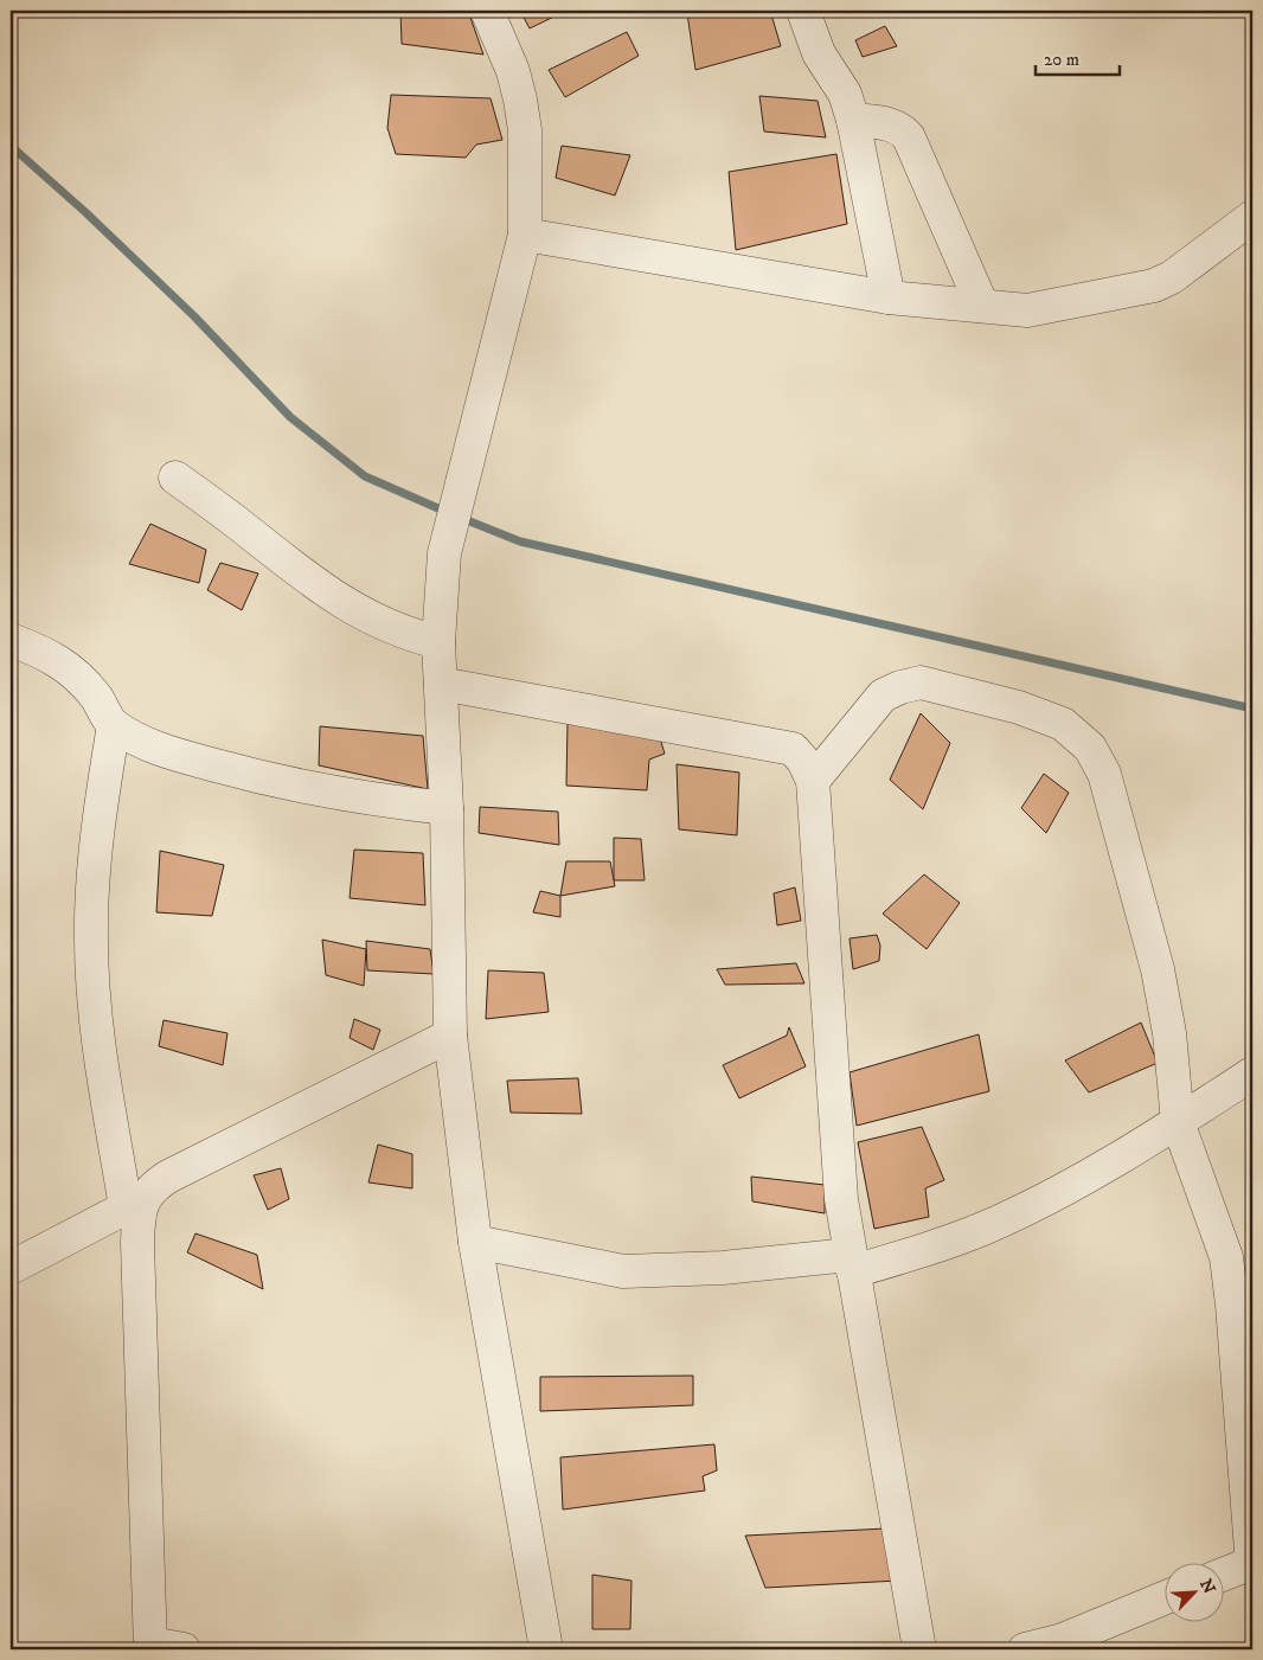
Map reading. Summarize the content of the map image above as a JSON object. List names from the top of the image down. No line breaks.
{"scale_bar":"20 m","north":"top right"}
